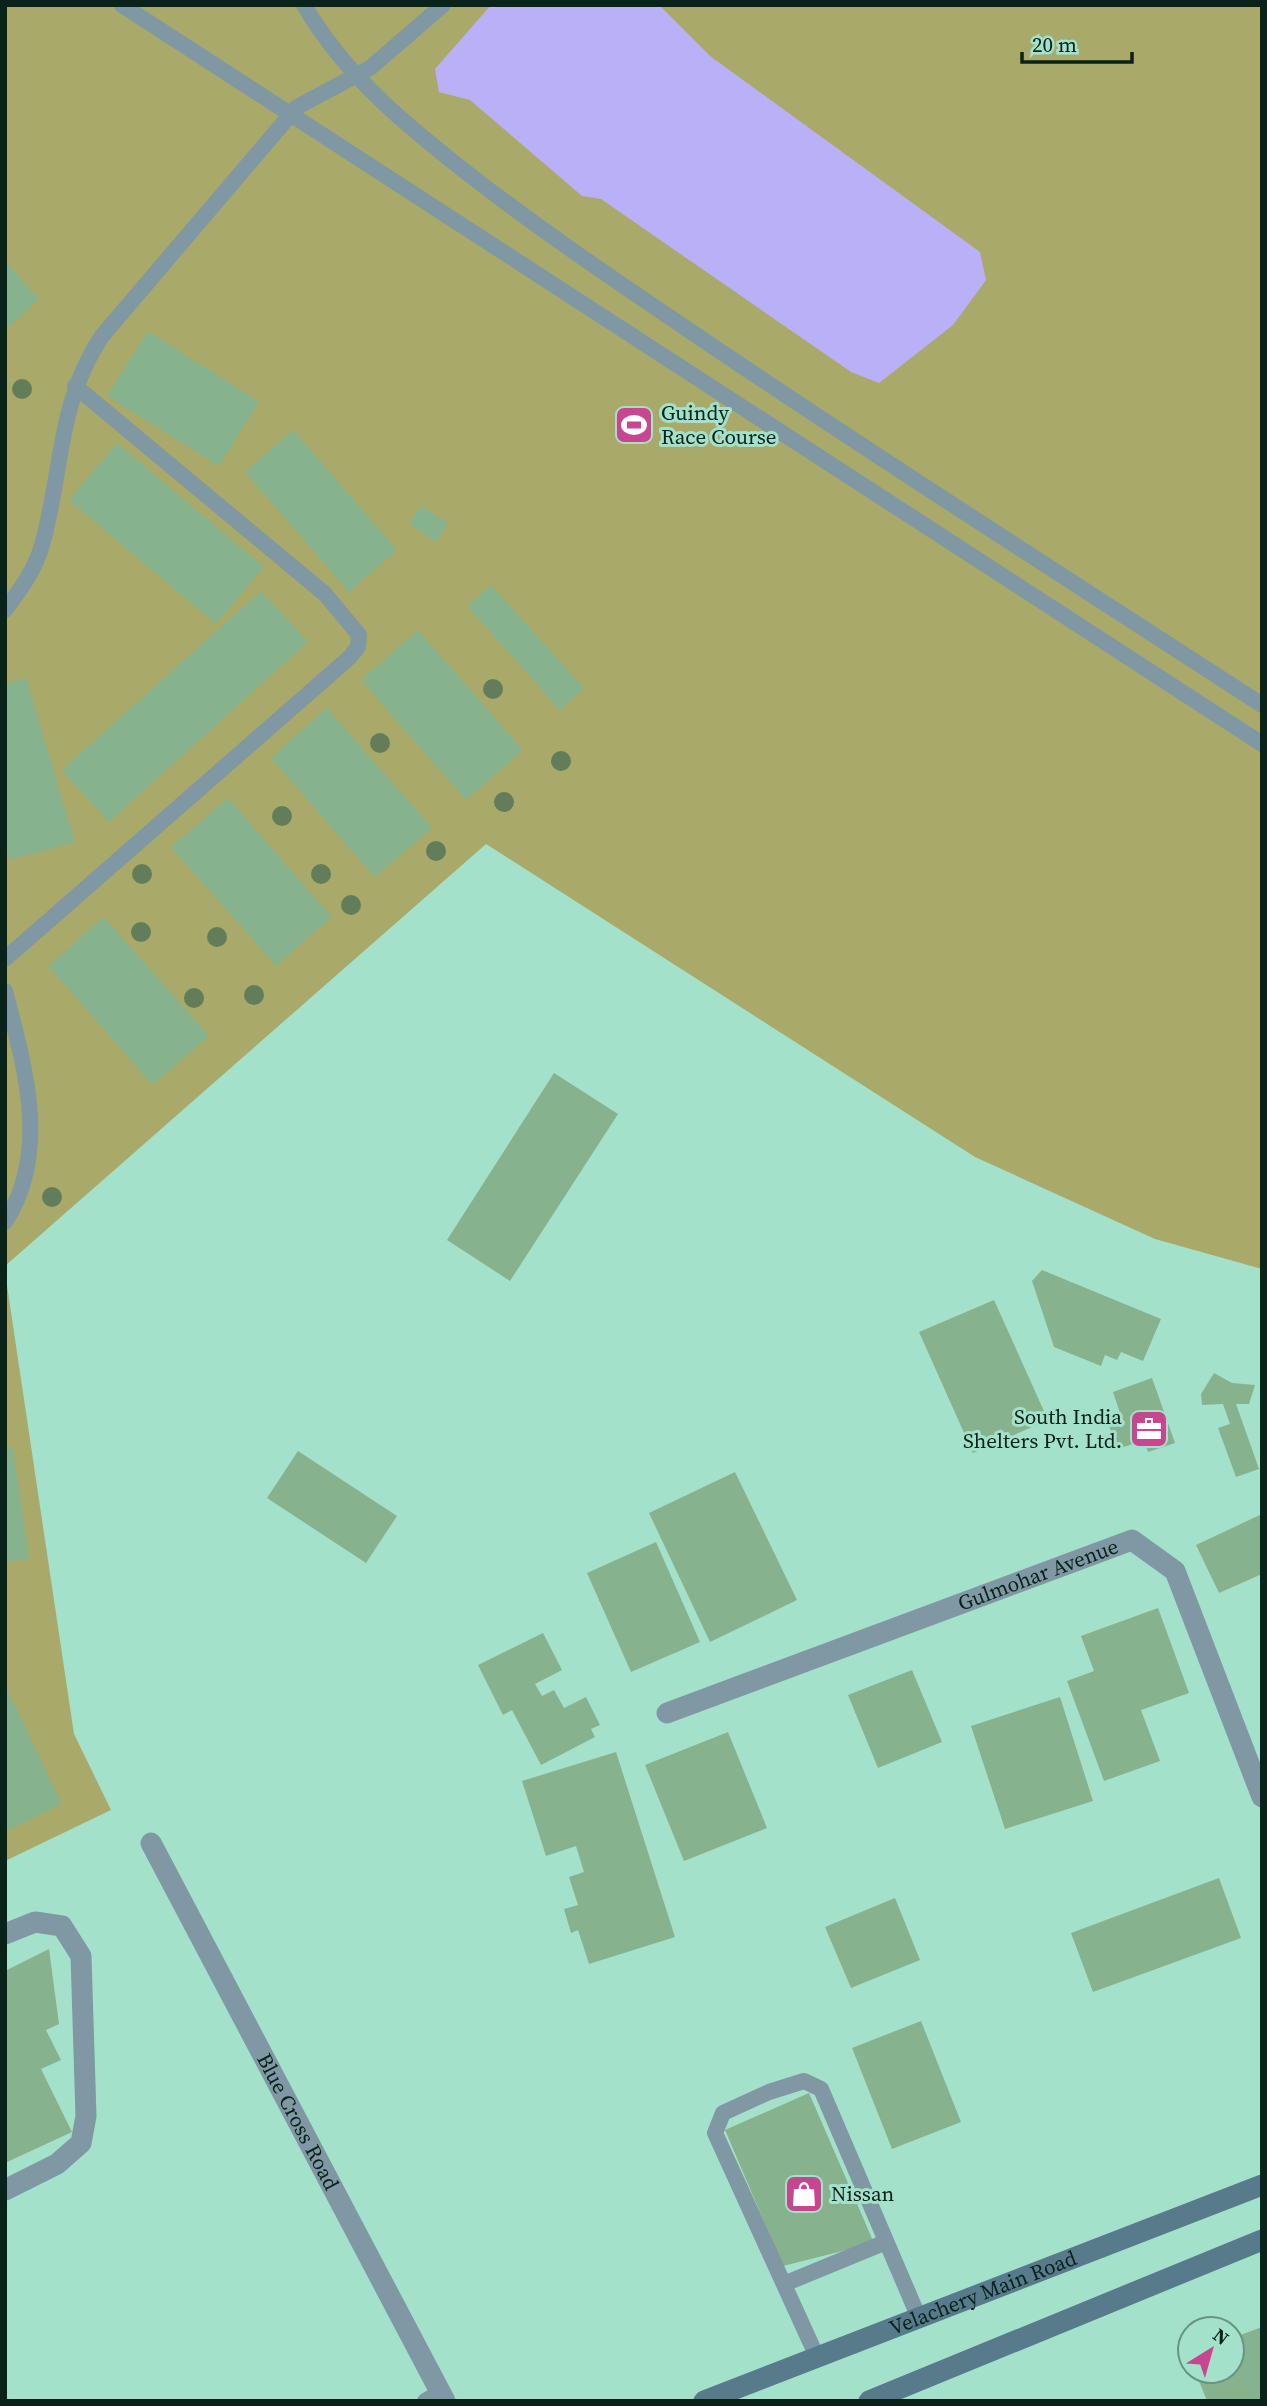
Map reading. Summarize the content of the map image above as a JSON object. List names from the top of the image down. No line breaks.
{"streets":{"main road":["Velachery Main Road"],"street":["Gulmohar Avenue","Blue Cross Road"]},"places":{"sports":["Guindy Race Course"],"office":["South India Shelters Pvt. Ltd."],"shop":["Nissan"]},"scale_bar":"20 m","north":"top right"}
